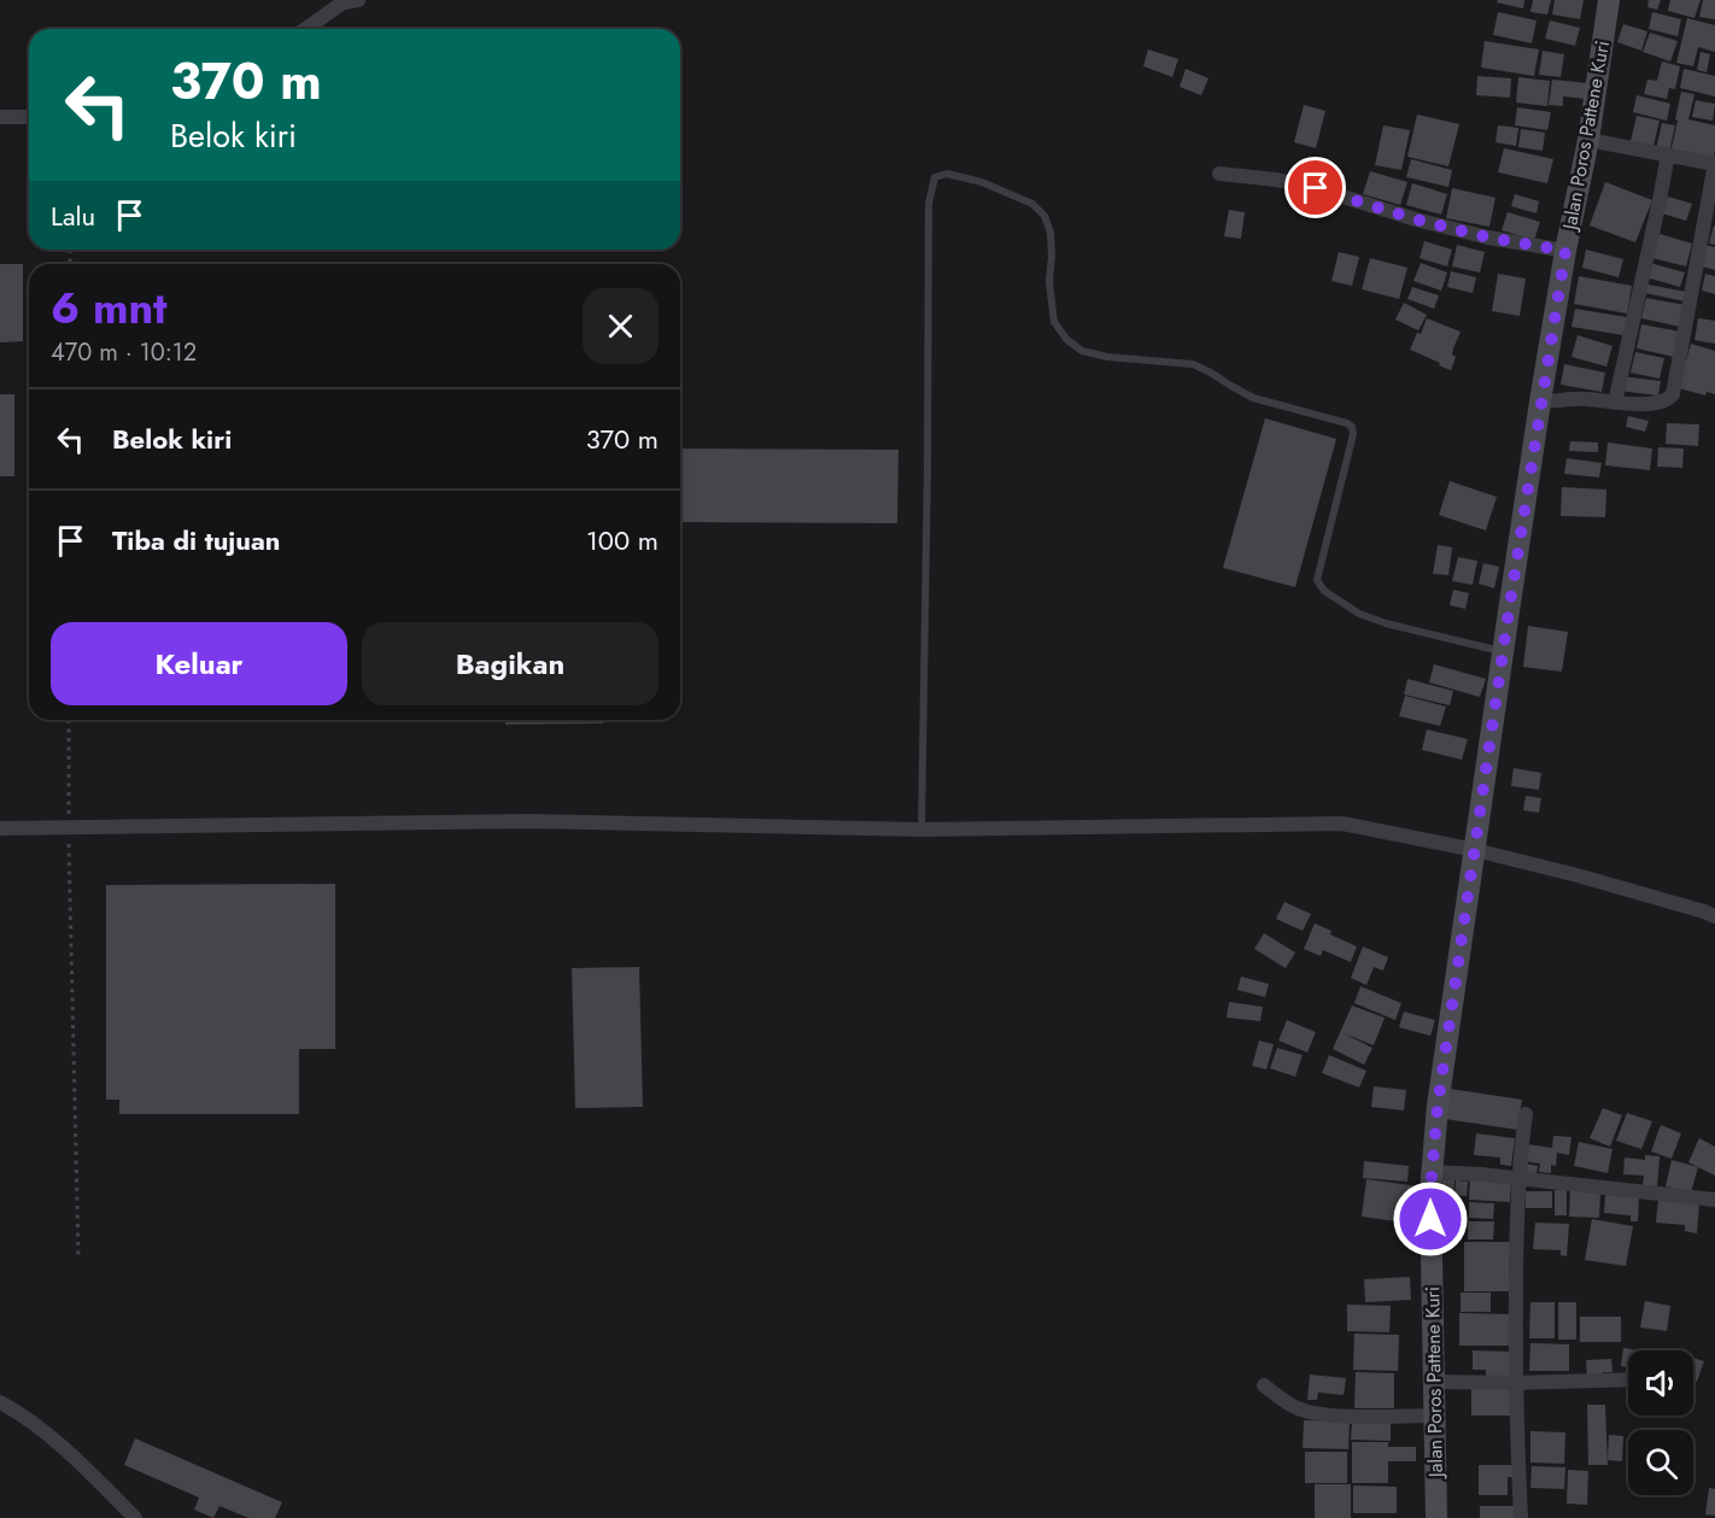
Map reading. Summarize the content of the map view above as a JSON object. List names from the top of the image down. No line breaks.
{"streets":{"street":["Jalan Poros Pattene Kuri"]},"page":{"turn":["370 m","Belok kiri"],"then":"Lalu","heading":["6 mnt","470 m · 10:12"],"list":[{"name":"Belok kiri","value":"370 m"},{"name":"Tiba di tujuan","value":"100 m"}],"buttons":["Keluar","Bagikan"]}}
